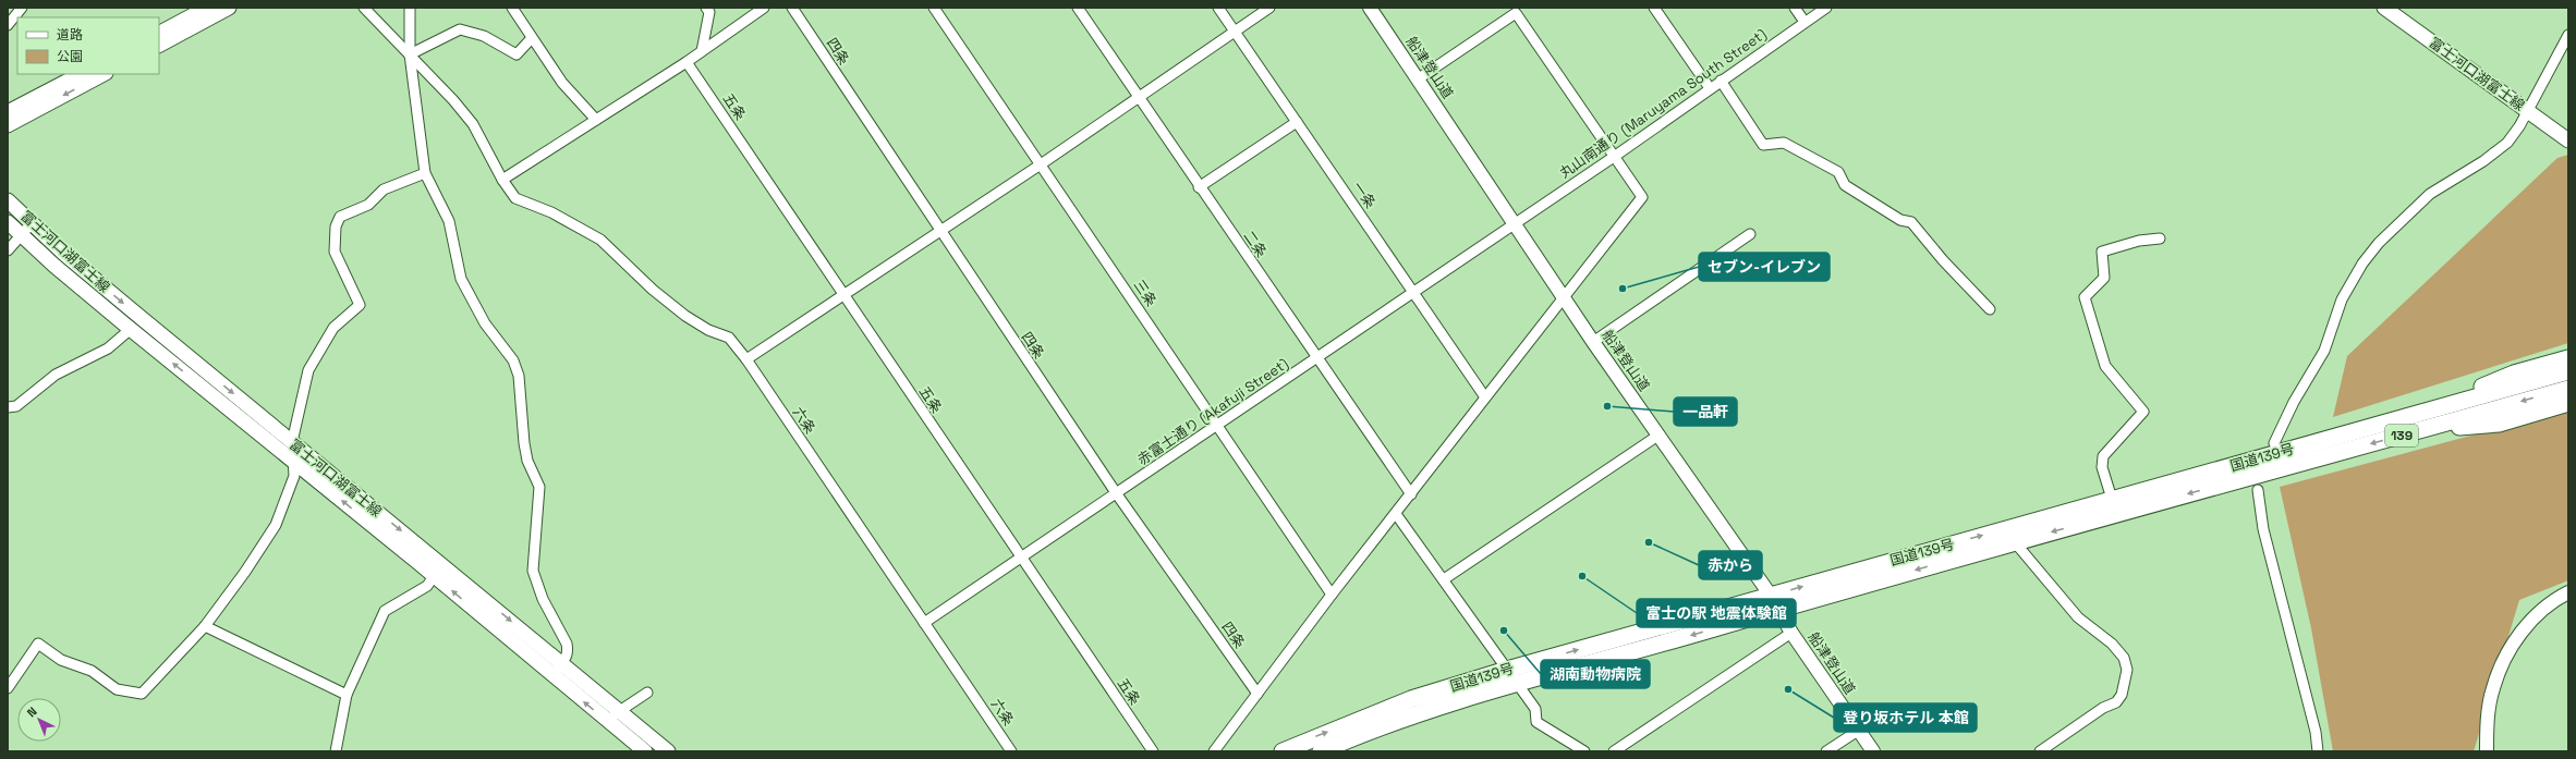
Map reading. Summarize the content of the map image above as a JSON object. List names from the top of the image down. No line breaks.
{"streets":{"highway":["139","国道139号"],"main road":["富士河口湖富士線"],"street":["四条","船津登山道","丸山南通り (Maruyama South Street)","五条","一条","二条","三条","赤富士通り (Akafuji Street)","六条"]},"crossings":[["四条","赤富士通り (Akafuji Street)"],["船津登山道","丸山南通り (Maruyama South Street)"],["船津登山道","赤富士通り (Akafuji Street)"],["船津登山道","国道139号"],["丸山南通り (Maruyama South Street)","赤富士通り (Akafuji Street)"],["五条","赤富士通り (Akafuji Street)"],["一条","赤富士通り (Akafuji Street)"],["二条","赤富士通り (Akafuji Street)"],["三条","赤富士通り (Akafuji Street)"],["赤富士通り (Akafuji Street)","六条"]],"places":["セブン-イレブン","一品軒","赤から","富士の駅 地震体験館","湖南動物病院","登り坂ホテル 本館"],"legend":["道路","公園"],"north":"top left"}
